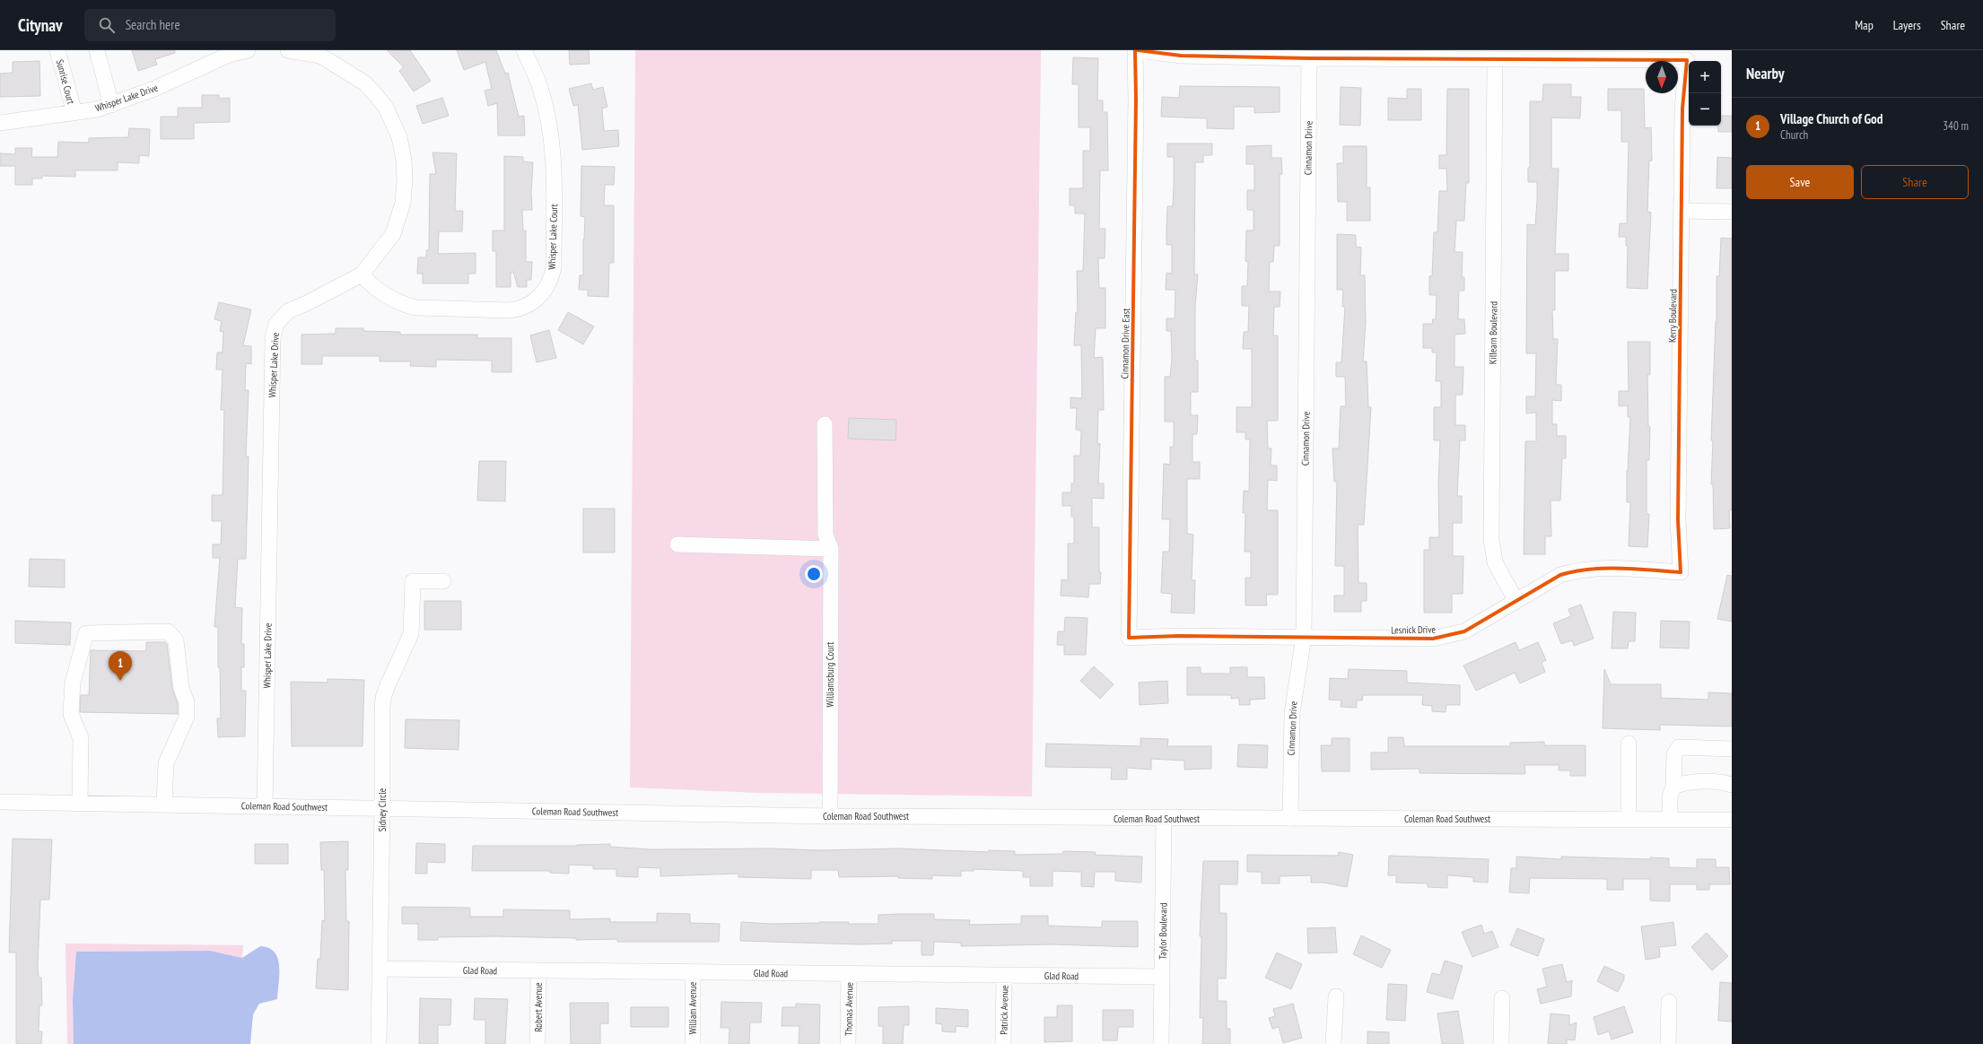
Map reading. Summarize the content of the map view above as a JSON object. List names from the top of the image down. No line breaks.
{"streets":{"street":["Sunrise Court","Whisper Lake Drive","Cinnamon Drive","Whisper Lake Court","Kerry Boulevard","Killearn Boulevard","Cinnamon Drive East","Lesnick Drive","Williamsburg Court","Coleman Road Southwest","Sidney Circle","Taylor Boulevard","Glad Road","Robert Avenue","William Avenue","Thomas Avenue","Patrick Avenue"]},"crossings":[["Sunrise Court","Whisper Lake Drive"],["Whisper Lake Drive","Whisper Lake Court"],["Whisper Lake Drive","Coleman Road Southwest"],["Cinnamon Drive","Lesnick Drive"],["Cinnamon Drive","Coleman Road Southwest"],["Kerry Boulevard","Killearn Boulevard"],["Kerry Boulevard","Lesnick Drive"],["Killearn Boulevard","Lesnick Drive"],["Cinnamon Drive East","Lesnick Drive"],["Williamsburg Court","Coleman Road Southwest"],["Coleman Road Southwest","Sidney Circle"],["Coleman Road Southwest","Taylor Boulevard"],["Sidney Circle","Glad Road"],["Taylor Boulevard","Glad Road"],["Glad Road","Robert Avenue"],["Glad Road","William Avenue"],["Glad Road","Thomas Avenue"],["Glad Road","Patrick Avenue"]],"north":"bottom","page":{"header":"Citynav","search":"Search here","nav":["Map","Layers","Share"],"heading":"Nearby","map_buttons":["+","−"],"list":[{"mark":"1","name":"Village Church of God","note":"Church","value":"340 m"}],"buttons":["Save","Share"],"pins":"1"}}
